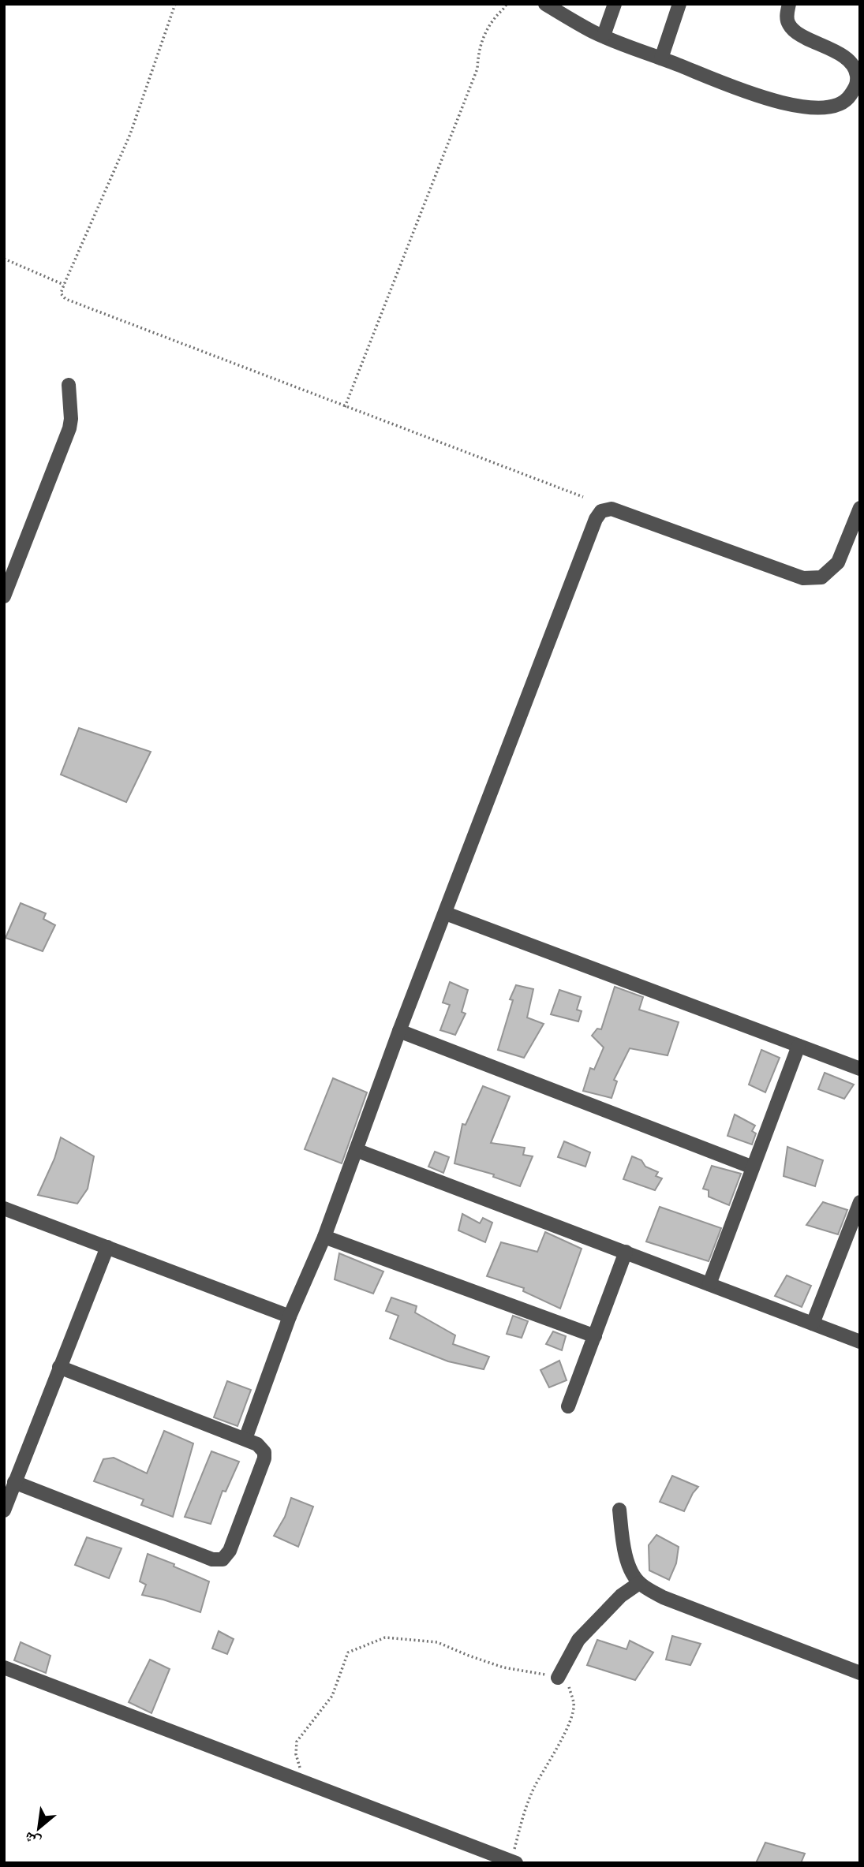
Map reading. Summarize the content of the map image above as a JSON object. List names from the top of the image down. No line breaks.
{"north":"bottom left"}
